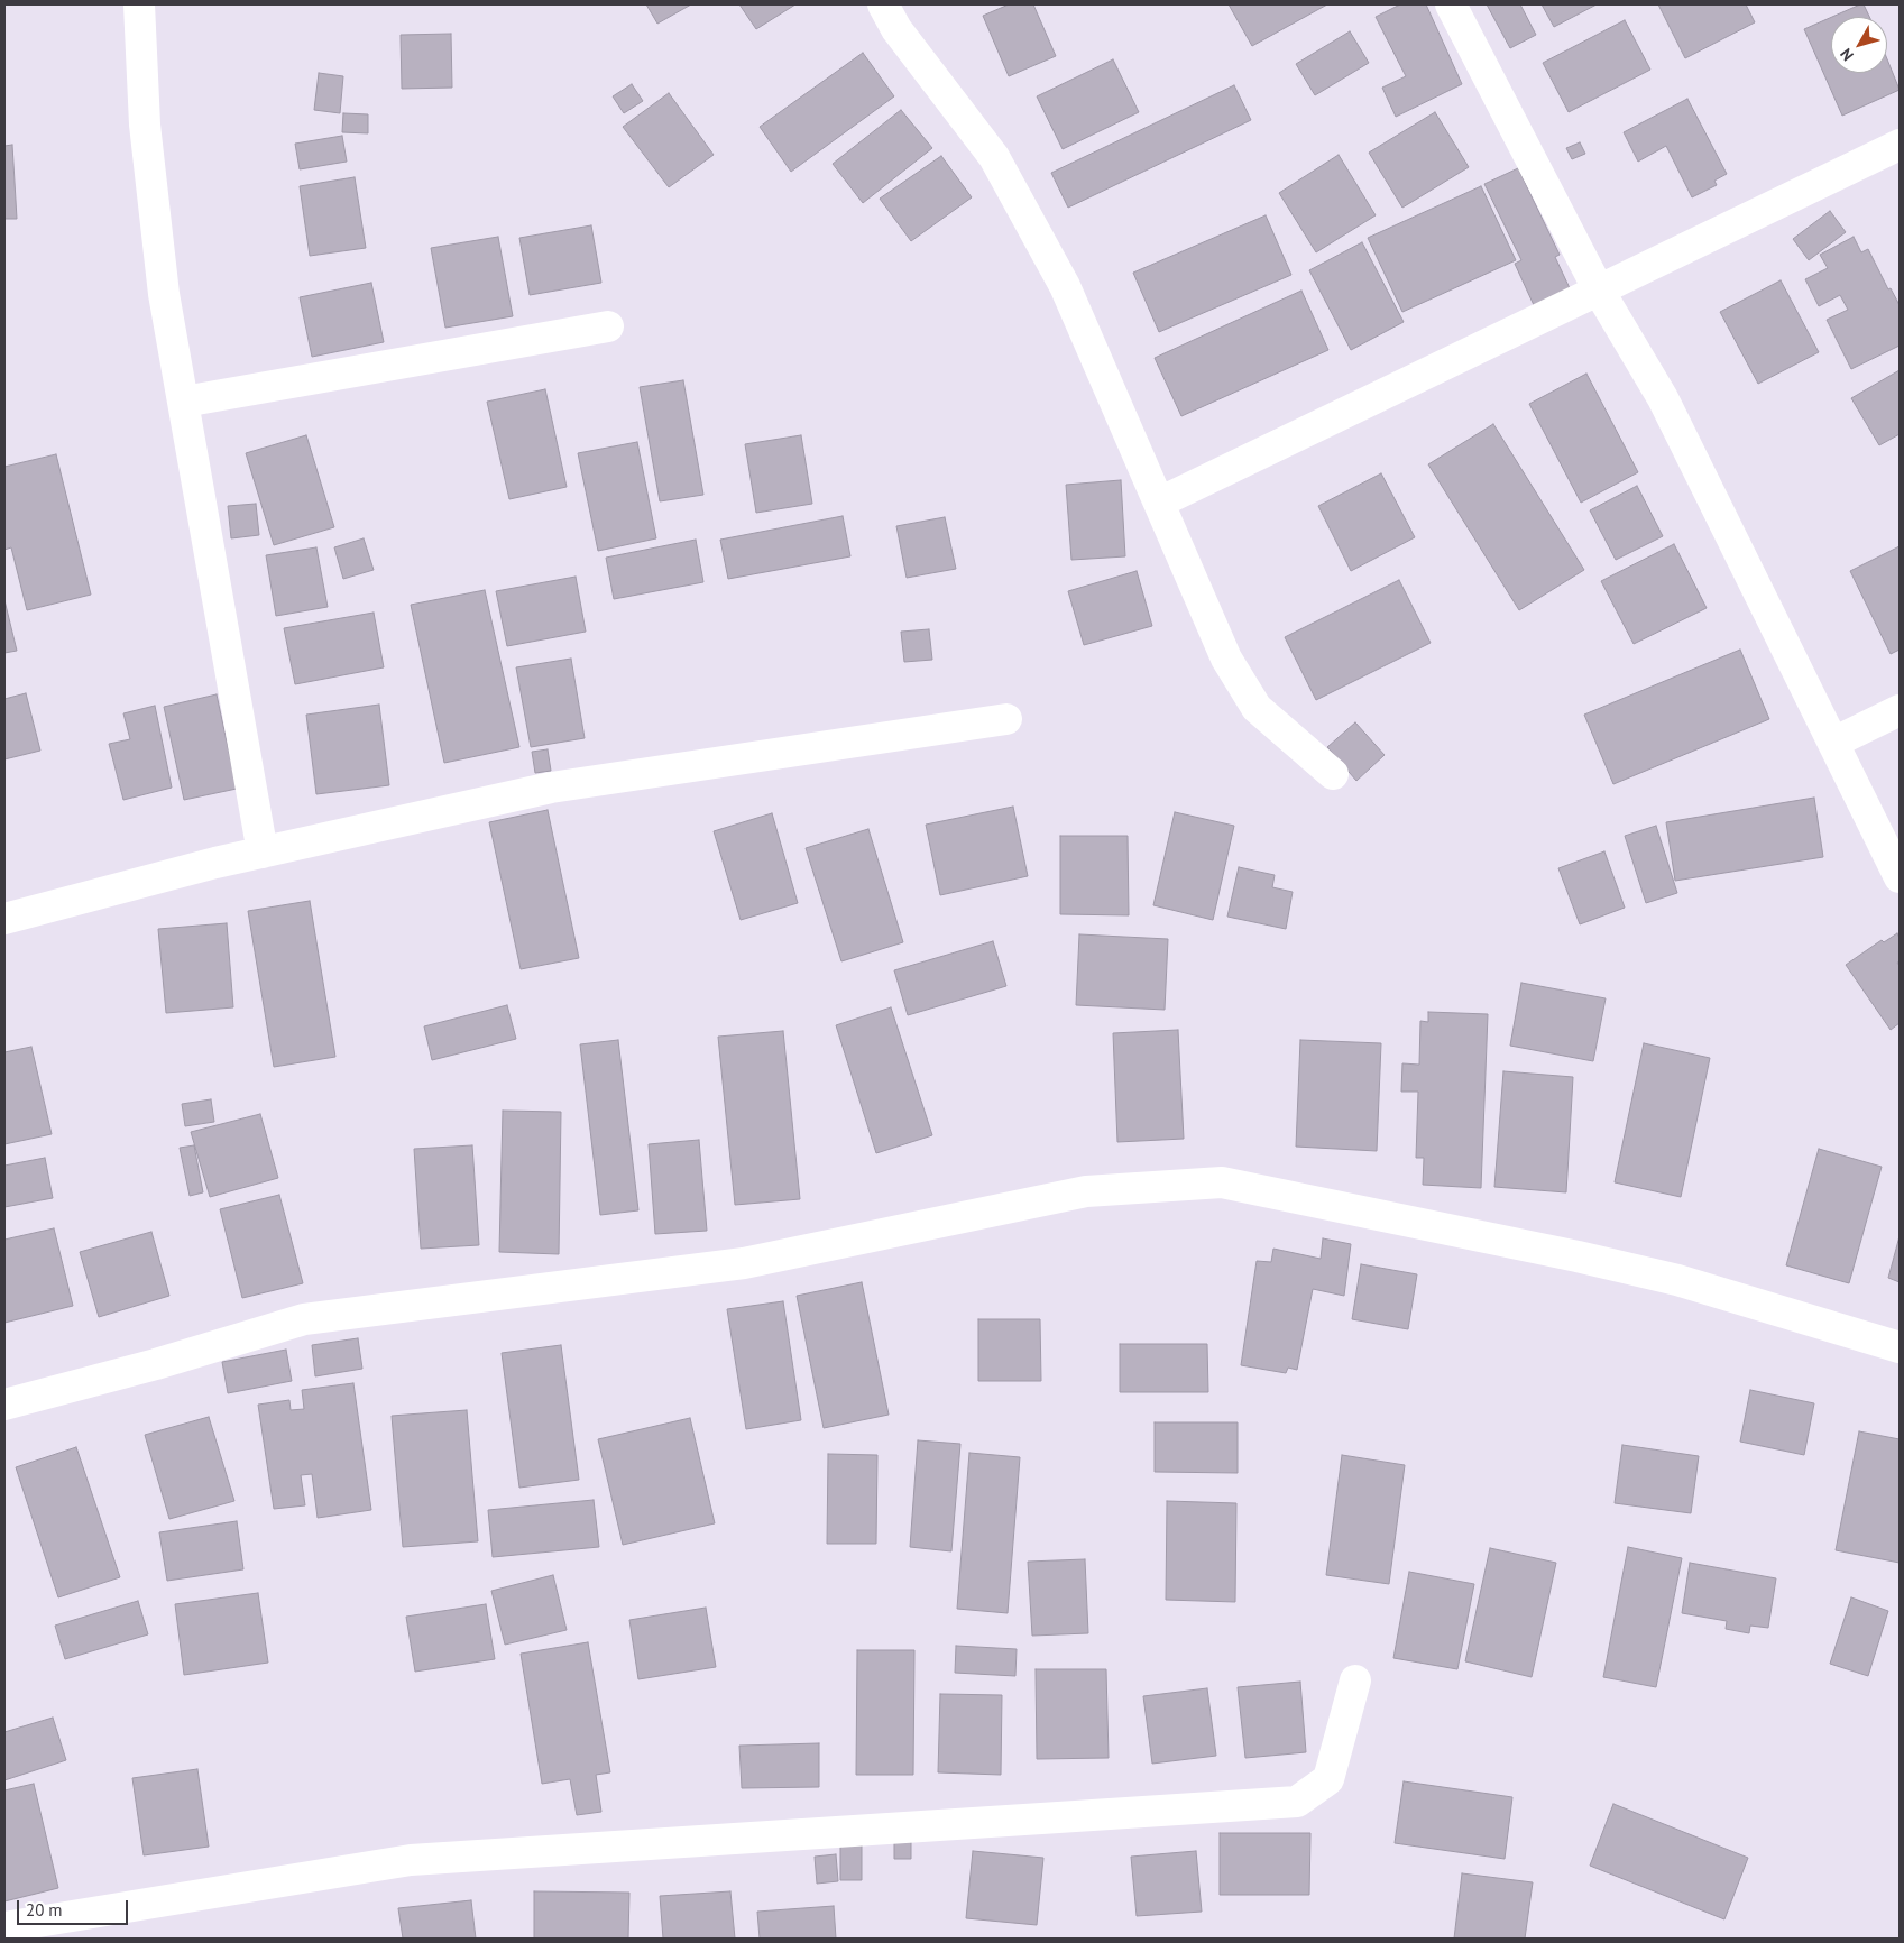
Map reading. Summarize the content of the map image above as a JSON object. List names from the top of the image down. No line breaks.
{"scale_bar":"20 m","north":"bottom left"}
